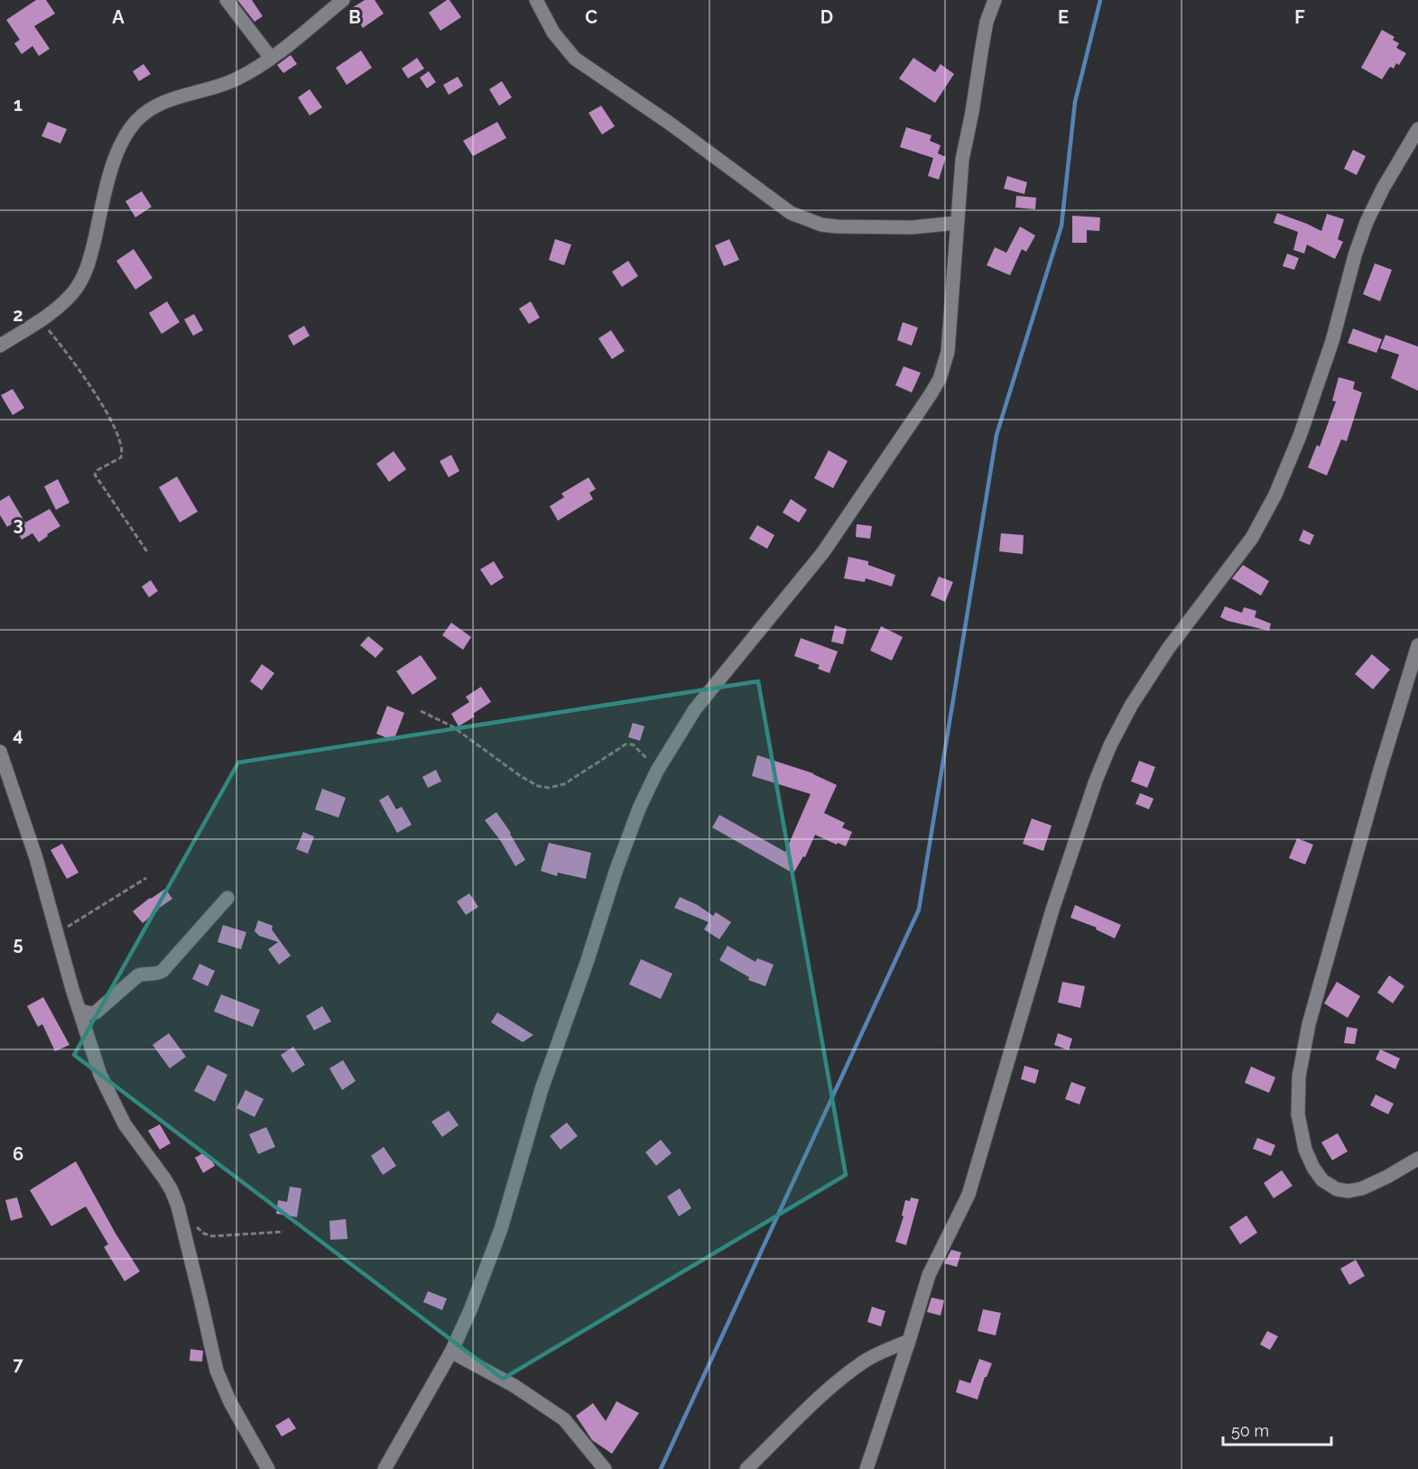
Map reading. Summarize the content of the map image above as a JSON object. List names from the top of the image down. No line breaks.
{"scale_bar":"50 m","grid":{"columns":["A","B","C","D","E","F"],"rows":["1","2","3","4","5","6","7"]}}
